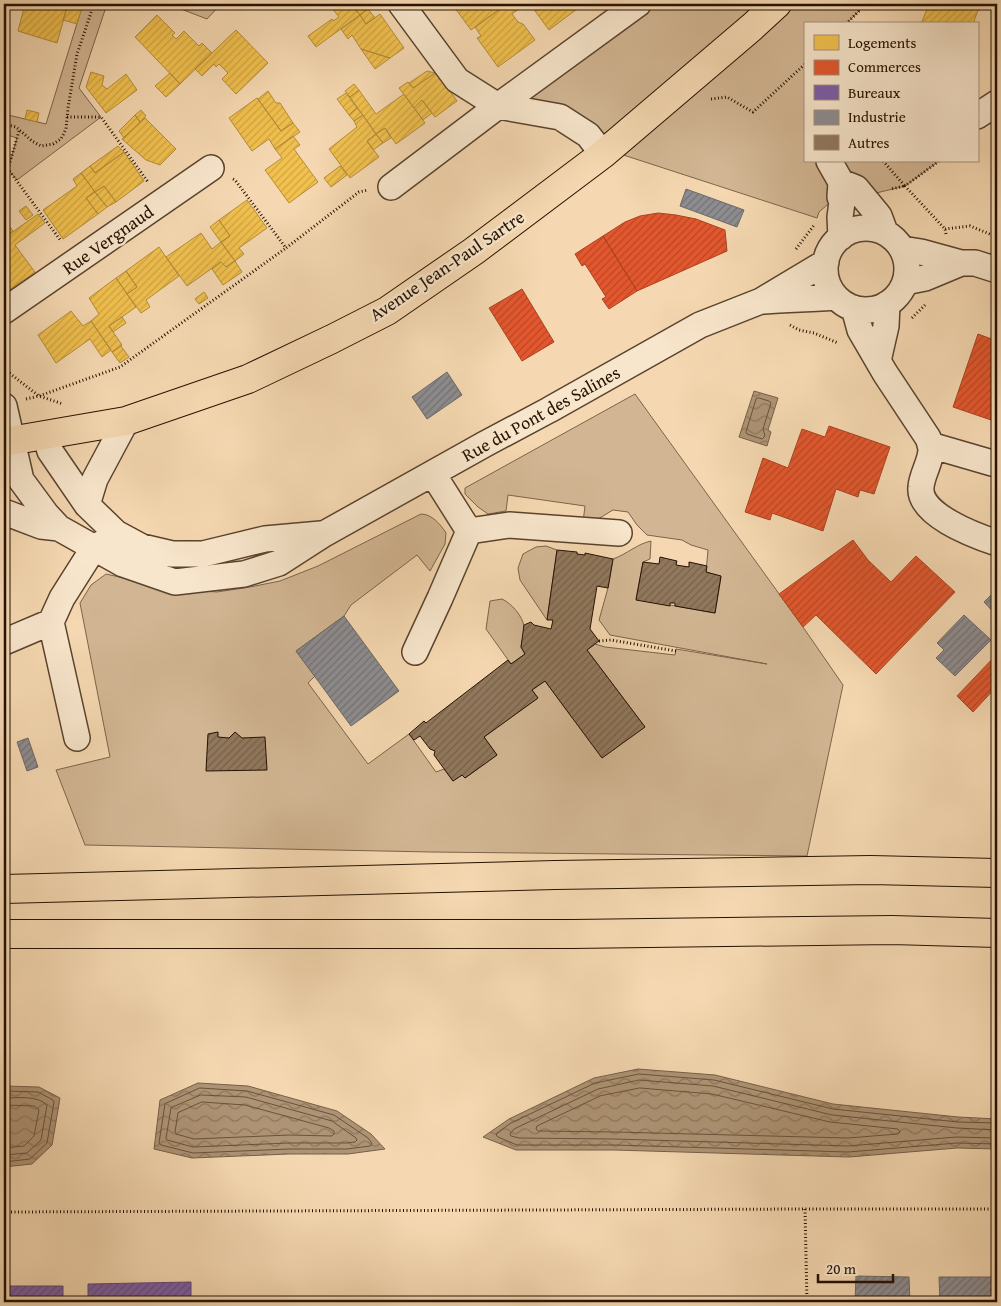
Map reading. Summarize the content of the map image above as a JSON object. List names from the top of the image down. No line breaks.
{"streets":{"main road":["Avenue Jean-Paul Sartre"],"street":["Rue Vergnaud","Rue du Pont des Salines"]},"crossings":[["Avenue Jean-Paul Sartre","Rue du Pont des Salines"]],"legend":["Logements","Commerces","Bureaux","Industrie","Autres"],"scale_bar":"20 m"}
